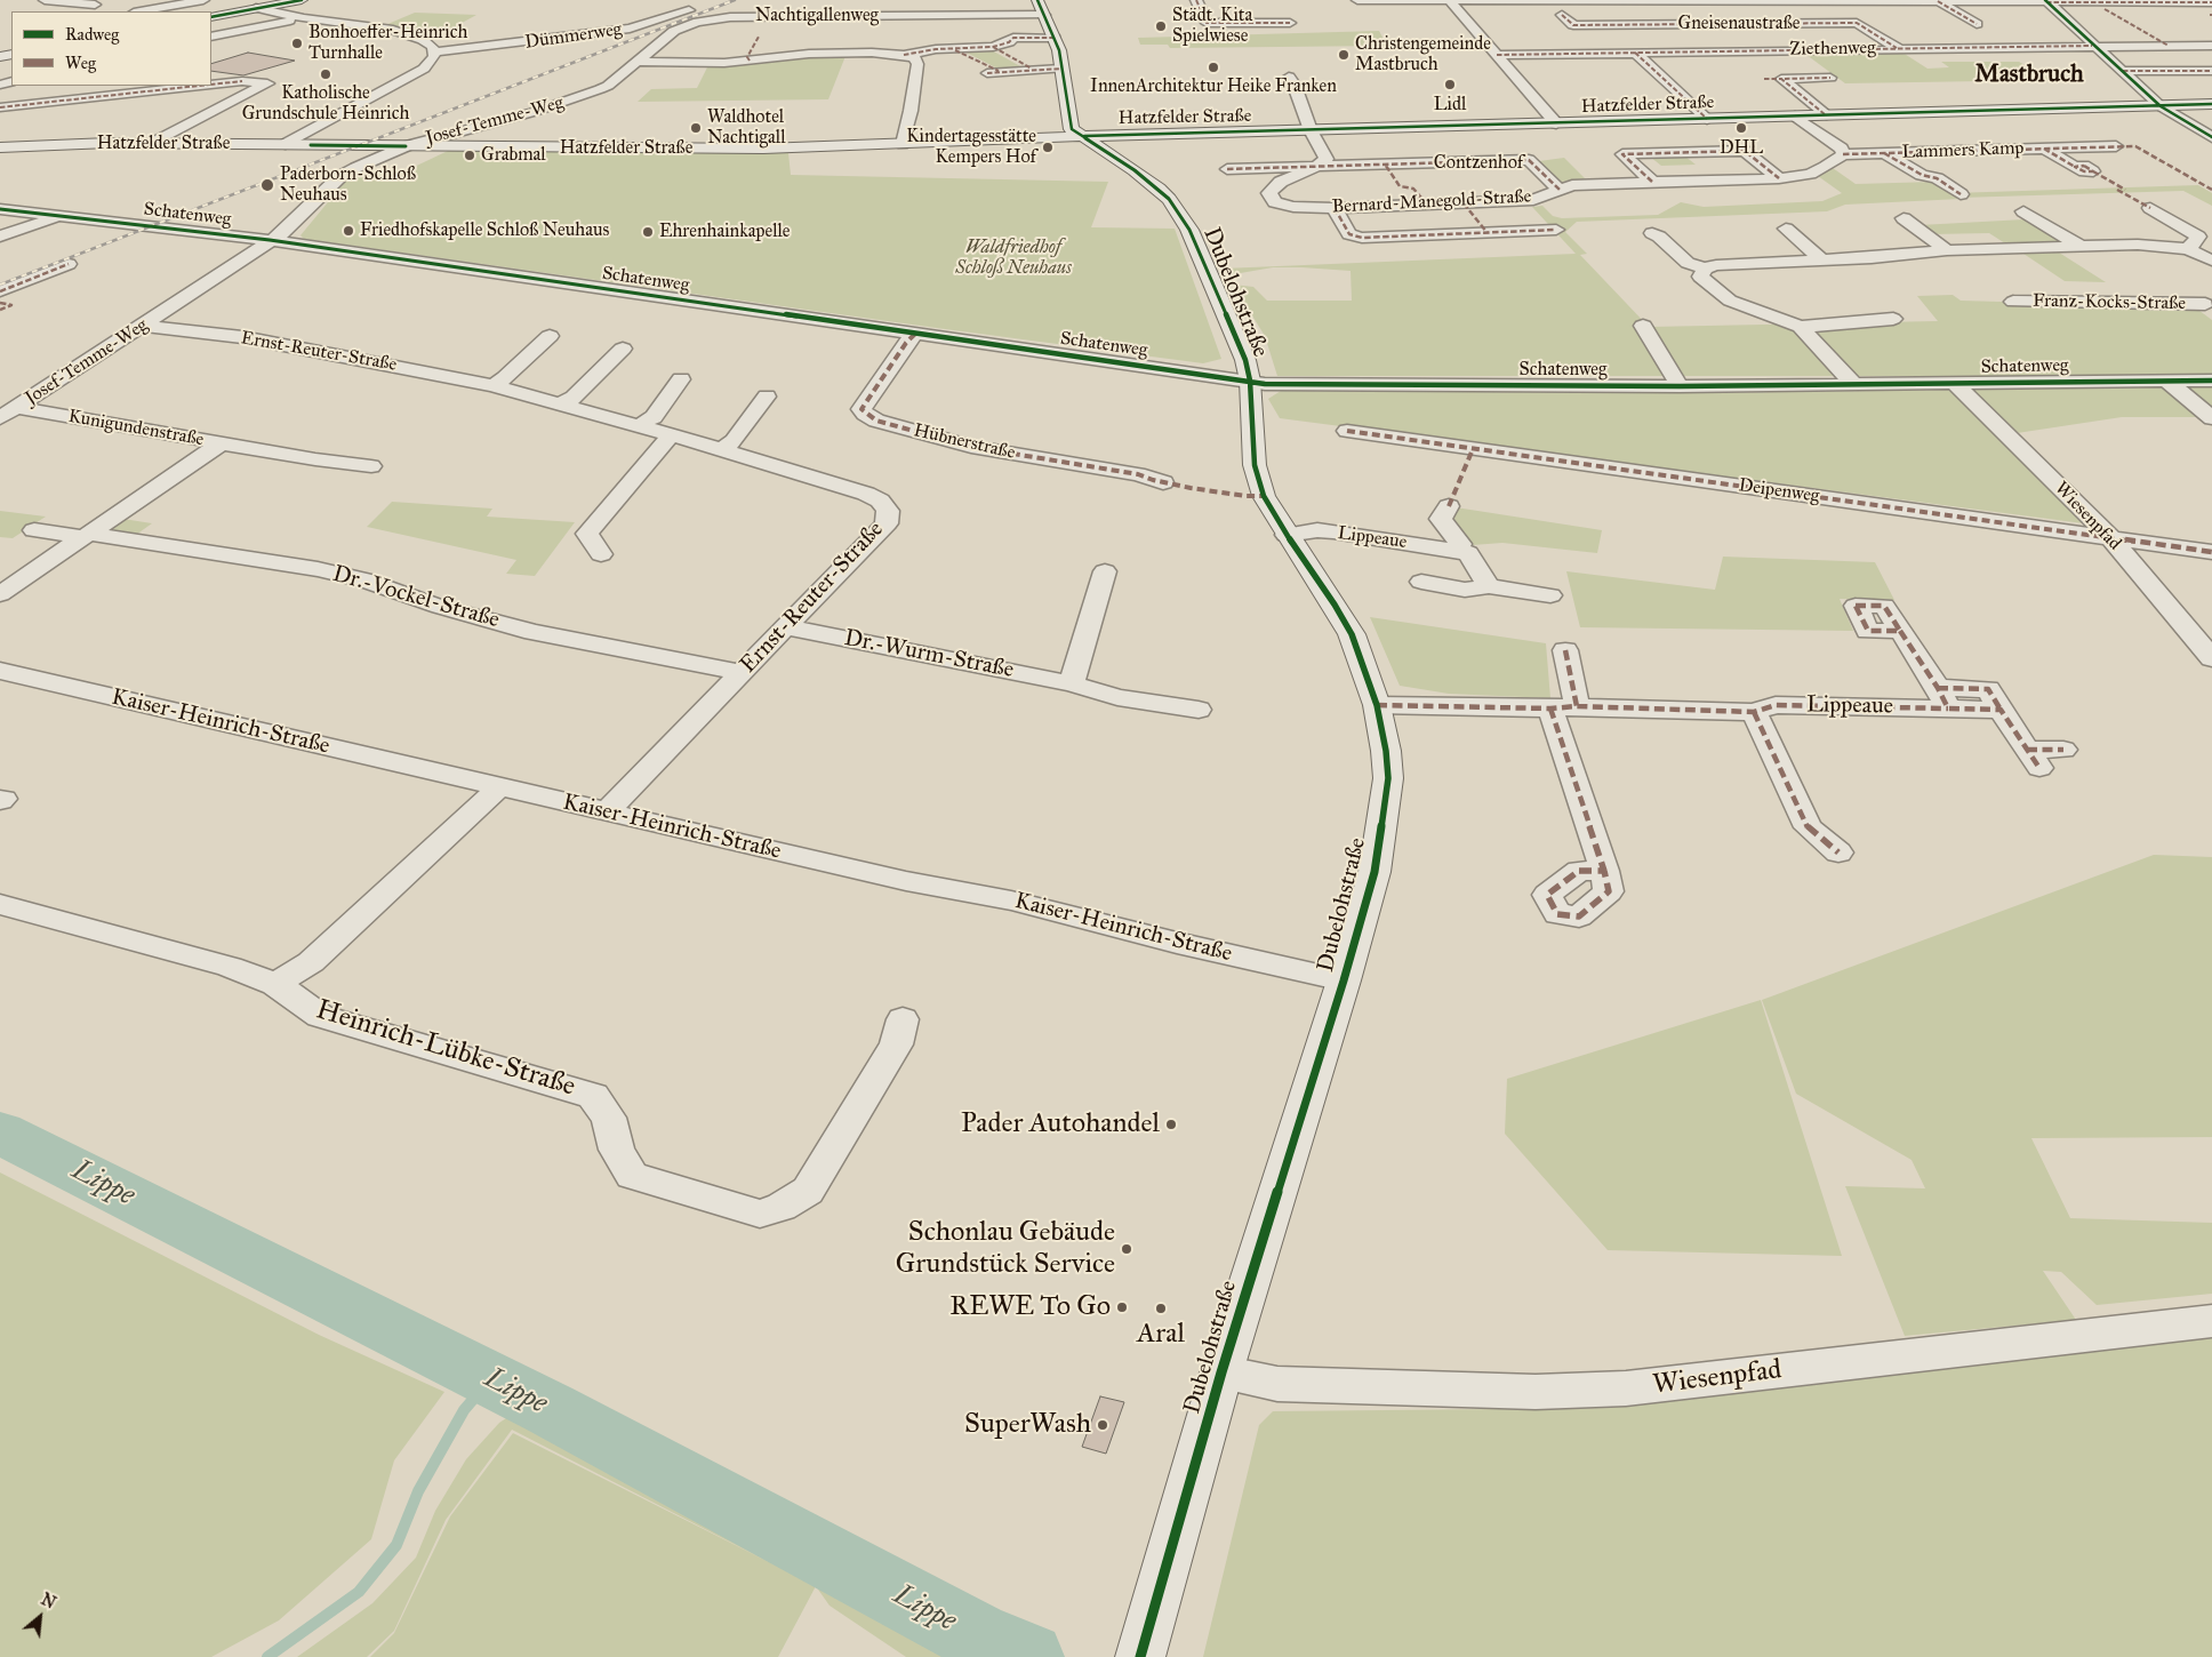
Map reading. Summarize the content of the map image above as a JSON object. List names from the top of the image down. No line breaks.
{"streets":{"main road":["Hatzfelder Straße","Dubelohstraße"],"street":["Nachtigallenweg","Gneisenaustraße","Dümmerweg","Ziethenweg","Josef-Temme-Weg","Lammers Kamp","Contzenhof","Bernard-Manegold-Straße","Schatenweg","Franz-Kocks-Straße","Ernst-Reuter-Straße","Kunigundenstraße","Hübnerstraße","Deipenweg","Wiesenpfad","Lippeaue","Dr.-Vockel-Straße","Dr.-Wurm-Straße","Kaiser-Heinrich-Straße","Heinrich-Lübke-Straße"]},"crossings":[["Nachtigallenweg","Josef-Temme-Weg"],["Nachtigallenweg","Dubelohstraße"],["Gneisenaustraße","Ziethenweg"],["Hatzfelder Straße","Josef-Temme-Weg"],["Hatzfelder Straße","Bernard-Manegold-Straße"],["Hatzfelder Straße","Dubelohstraße"],["Josef-Temme-Weg","Schatenweg"],["Josef-Temme-Weg","Ernst-Reuter-Straße"],["Josef-Temme-Weg","Kunigundenstraße"],["Lammers Kamp","Bernard-Manegold-Straße"],["Contzenhof","Bernard-Manegold-Straße"],["Schatenweg","Dubelohstraße"],["Schatenweg","Hübnerstraße"],["Schatenweg","Wiesenpfad"],["Dubelohstraße","Wiesenpfad"],["Dubelohstraße","Lippeaue"],["Dubelohstraße","Kaiser-Heinrich-Straße"],["Ernst-Reuter-Straße","Dr.-Vockel-Straße"],["Ernst-Reuter-Straße","Dr.-Wurm-Straße"],["Ernst-Reuter-Straße","Kaiser-Heinrich-Straße"],["Kunigundenstraße","Dr.-Vockel-Straße"],["Deipenweg","Wiesenpfad"],["Kaiser-Heinrich-Straße","Heinrich-Lübke-Straße"]],"districts":["Mastbruch"],"water":["Lippe"],"parks":["Waldfriedhof Schloß Neuhaus"],"places":["Städt. Kita Spielwiese","Bonhoeffer-Heinrich Turnhalle","Christengemeinde Mastbruch","InnenArchitektur Heike Franken","Katholische Grundschule Heinrich","Lidl","Waldhotel Nachtigall","DHL","Kindertagesstätte Kempers Hof","Grabmal","Paderborn-Schloß Neuhaus","Friedhofskapelle Schloß Neuhaus","Ehrenhainkapelle","Pader Autohandel","Schonlau Gebäude Grundstück Service","REWE To Go","Aral","SuperWash"],"legend":["Radweg","Weg"],"north":"top right"}
